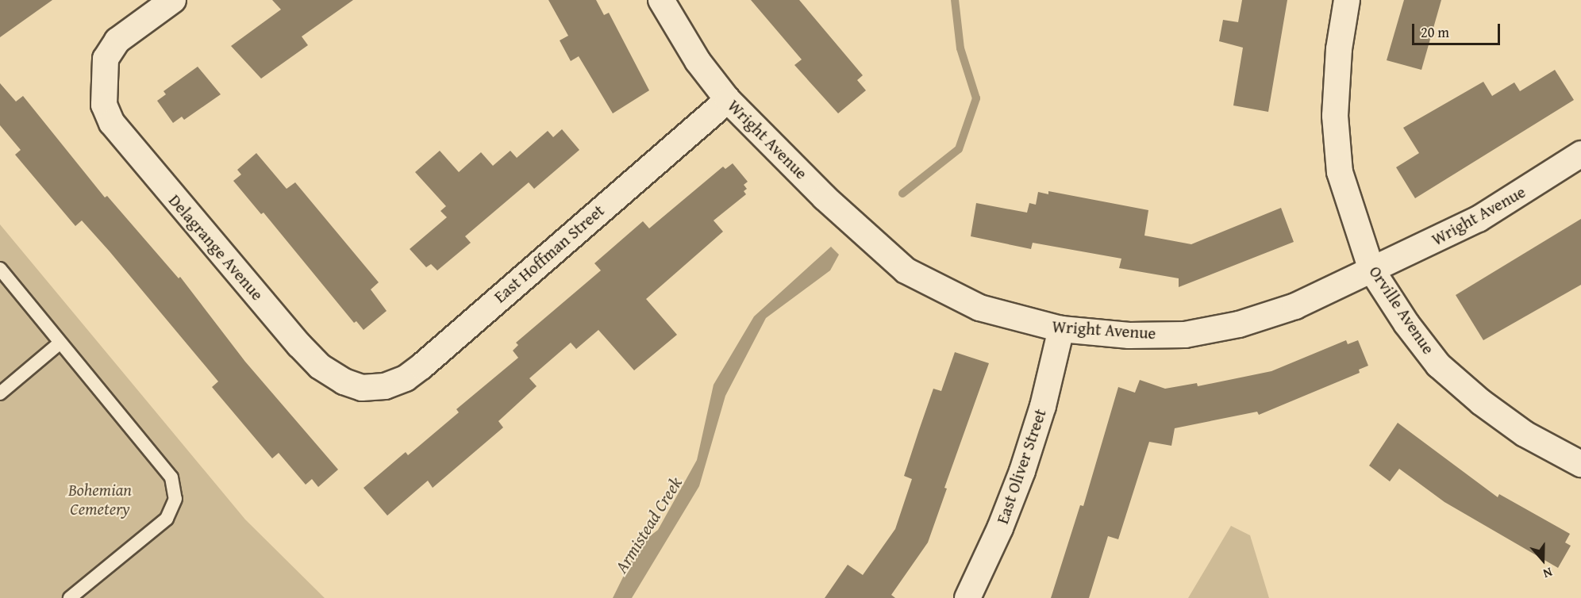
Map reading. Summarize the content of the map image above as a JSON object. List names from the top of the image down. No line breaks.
{"streets":{"street":["Wright Avenue","Delagrange Avenue","East Hoffman Street","Orville Avenue","East Oliver Street"]},"crossings":[["Wright Avenue","East Hoffman Street"],["Wright Avenue","Orville Avenue"],["Wright Avenue","East Oliver Street"],["Delagrange Avenue","East Hoffman Street"]],"water":["Armistead Creek"],"parks":["Bohemian Cemetery"],"scale_bar":"20 m","north":"bottom"}
